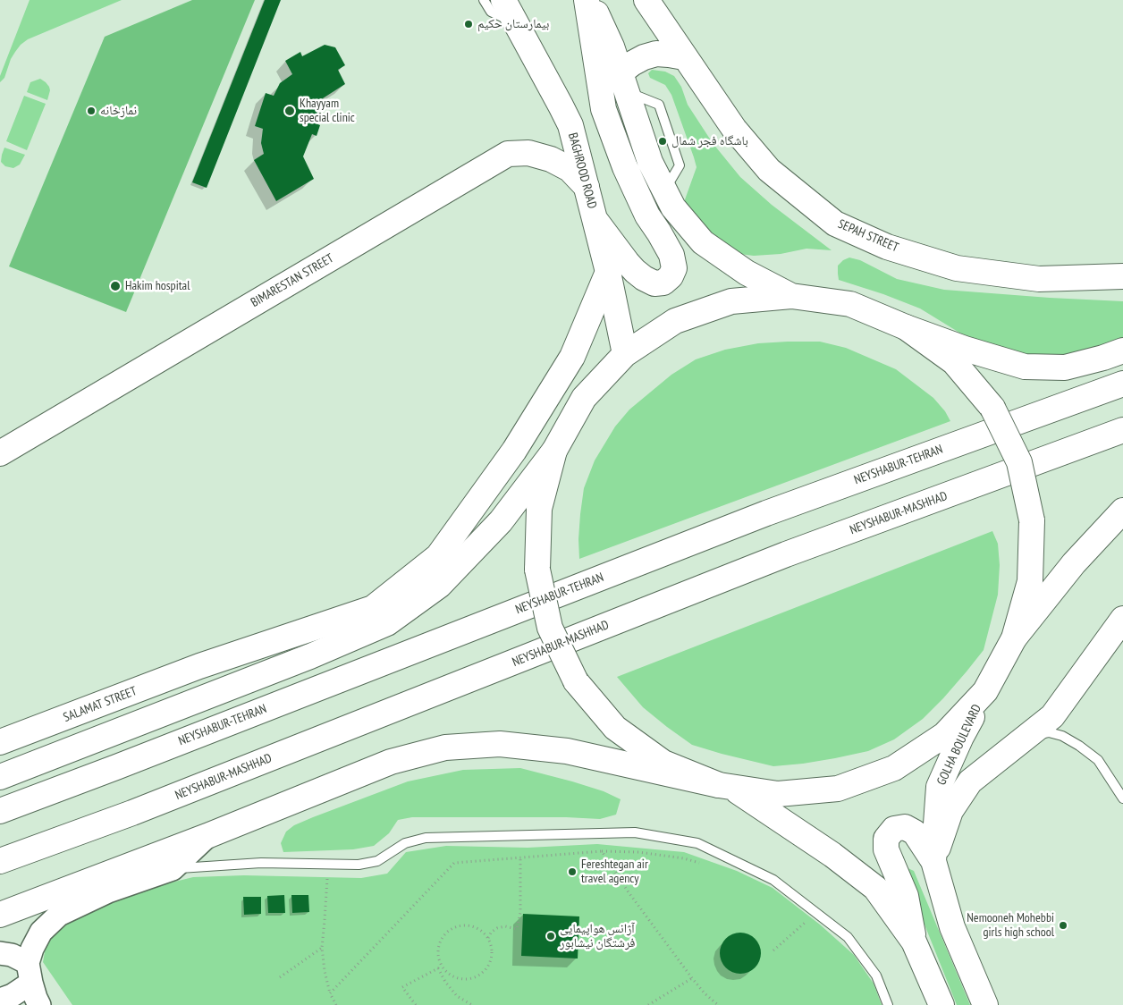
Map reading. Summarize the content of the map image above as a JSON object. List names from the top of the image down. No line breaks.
{"streets":{"main road":["BAGHROOD ROAD","SEPAH STREET","BIMARESTAN STREET","NEYSHABUR-TEHRAN","NEYSHABUR-MASHHAD","SALAMAT STREET","GOLHA BOULEVARD"]},"crossings":[["BAGHROOD ROAD","BIMARESTAN STREET"],["BAGHROOD ROAD","SALAMAT STREET"]],"places":["بیمارستان حکیم","نمازخانه","Khayyam special clinic","باشگاه فجر شمال","Hakim hospital","Fereshtegan air travel agency","Nemooneh Mohebbi girls high school","آژانس هواپیمایی فرشتگان نیشابور"]}
